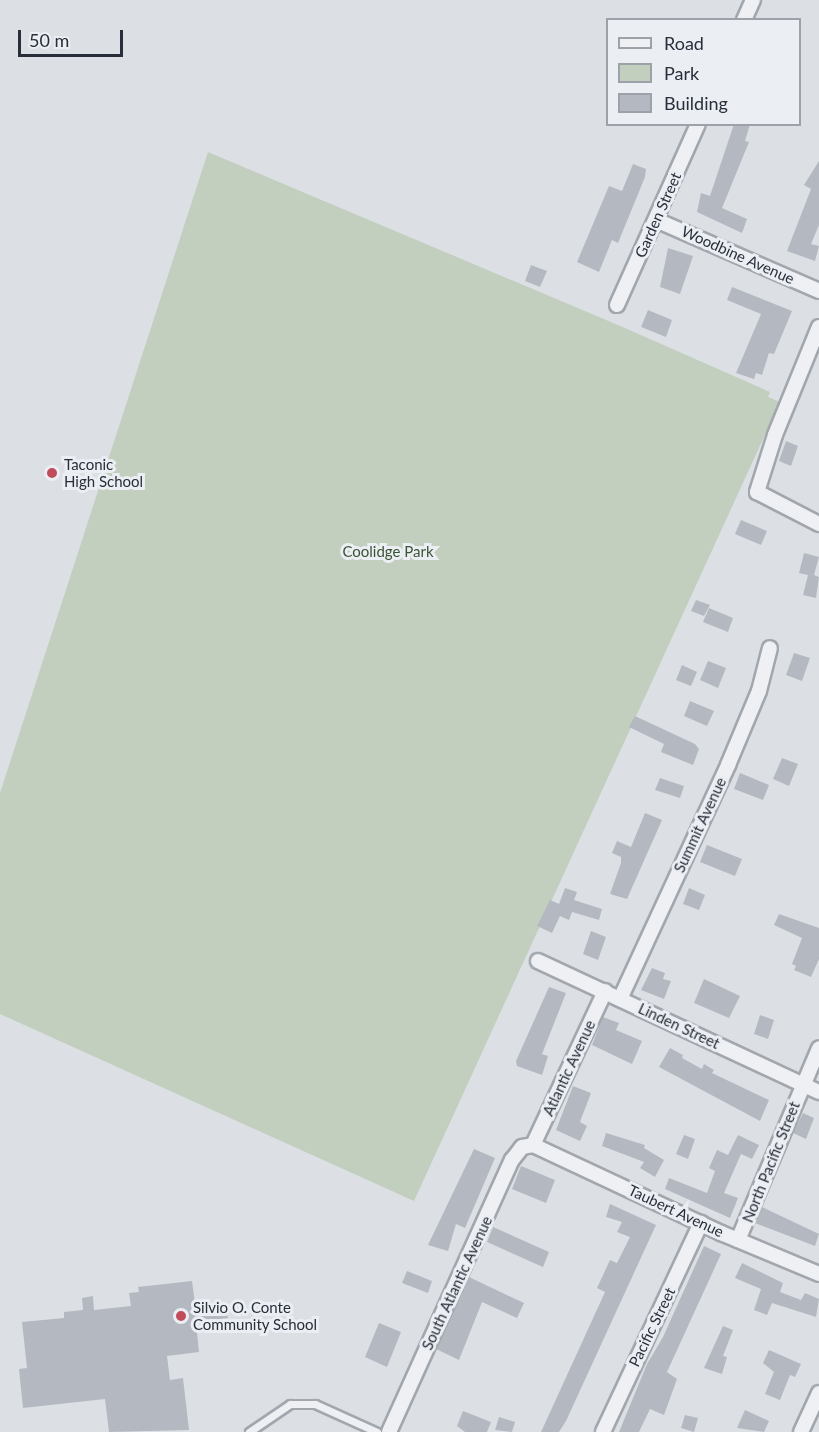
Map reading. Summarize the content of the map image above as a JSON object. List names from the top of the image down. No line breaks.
{"streets":{"street":["Garden Street","Woodbine Avenue","Summit Avenue","Linden Street","Atlantic Avenue","North Pacific Street","Taubert Avenue","South Atlantic Avenue","Pacific Street"]},"crossings":[["Garden Street","Woodbine Avenue"],["Summit Avenue","Linden Street"],["Linden Street","Atlantic Avenue"],["Linden Street","North Pacific Street"],["Atlantic Avenue","Taubert Avenue"],["Atlantic Avenue","South Atlantic Avenue"],["North Pacific Street","Taubert Avenue"],["Taubert Avenue","South Atlantic Avenue"],["Taubert Avenue","Pacific Street"]],"parks":["Coolidge Park"],"places":["Taconic High School","Silvio O. Conte Community School"],"legend":["Road","Park","Building"],"scale_bar":"50 m"}
